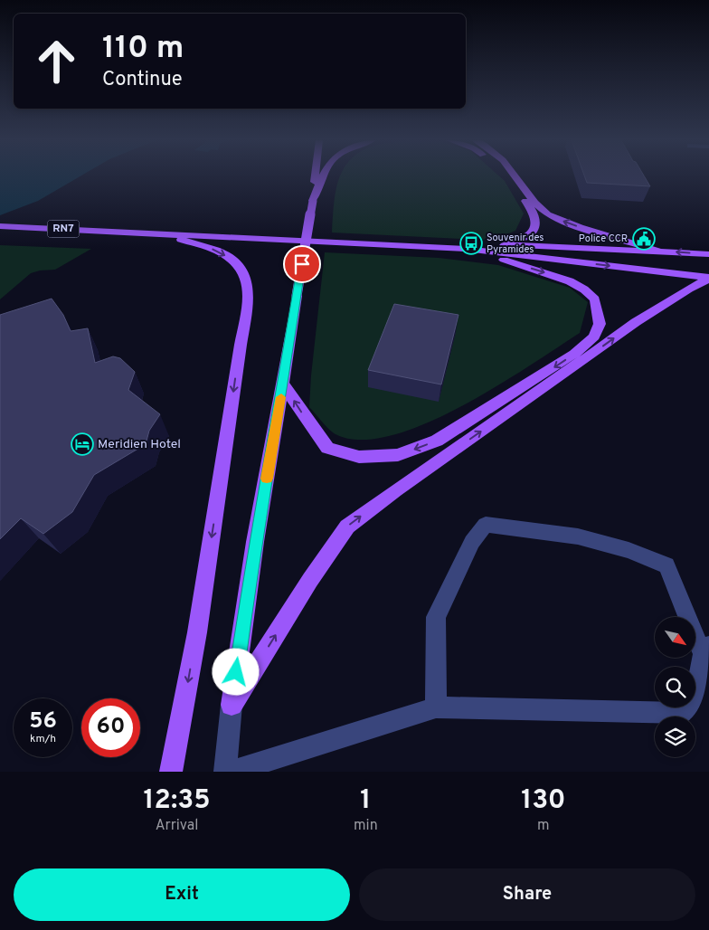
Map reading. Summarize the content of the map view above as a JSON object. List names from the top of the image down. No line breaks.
{"streets":{"main road":["RN7"]},"places":{"public building":["Police CCR"],"bus stop":["Souvenir des Pyramides"],"hotel":["Meridien Hotel"]},"north":"bottom right","page":{"turn":["110 m","Continue"],"speed":"56 km/h","limit":"60","eta":["12:35","Arrival","1","min","130","m"],"buttons":["Exit","Share"]}}
